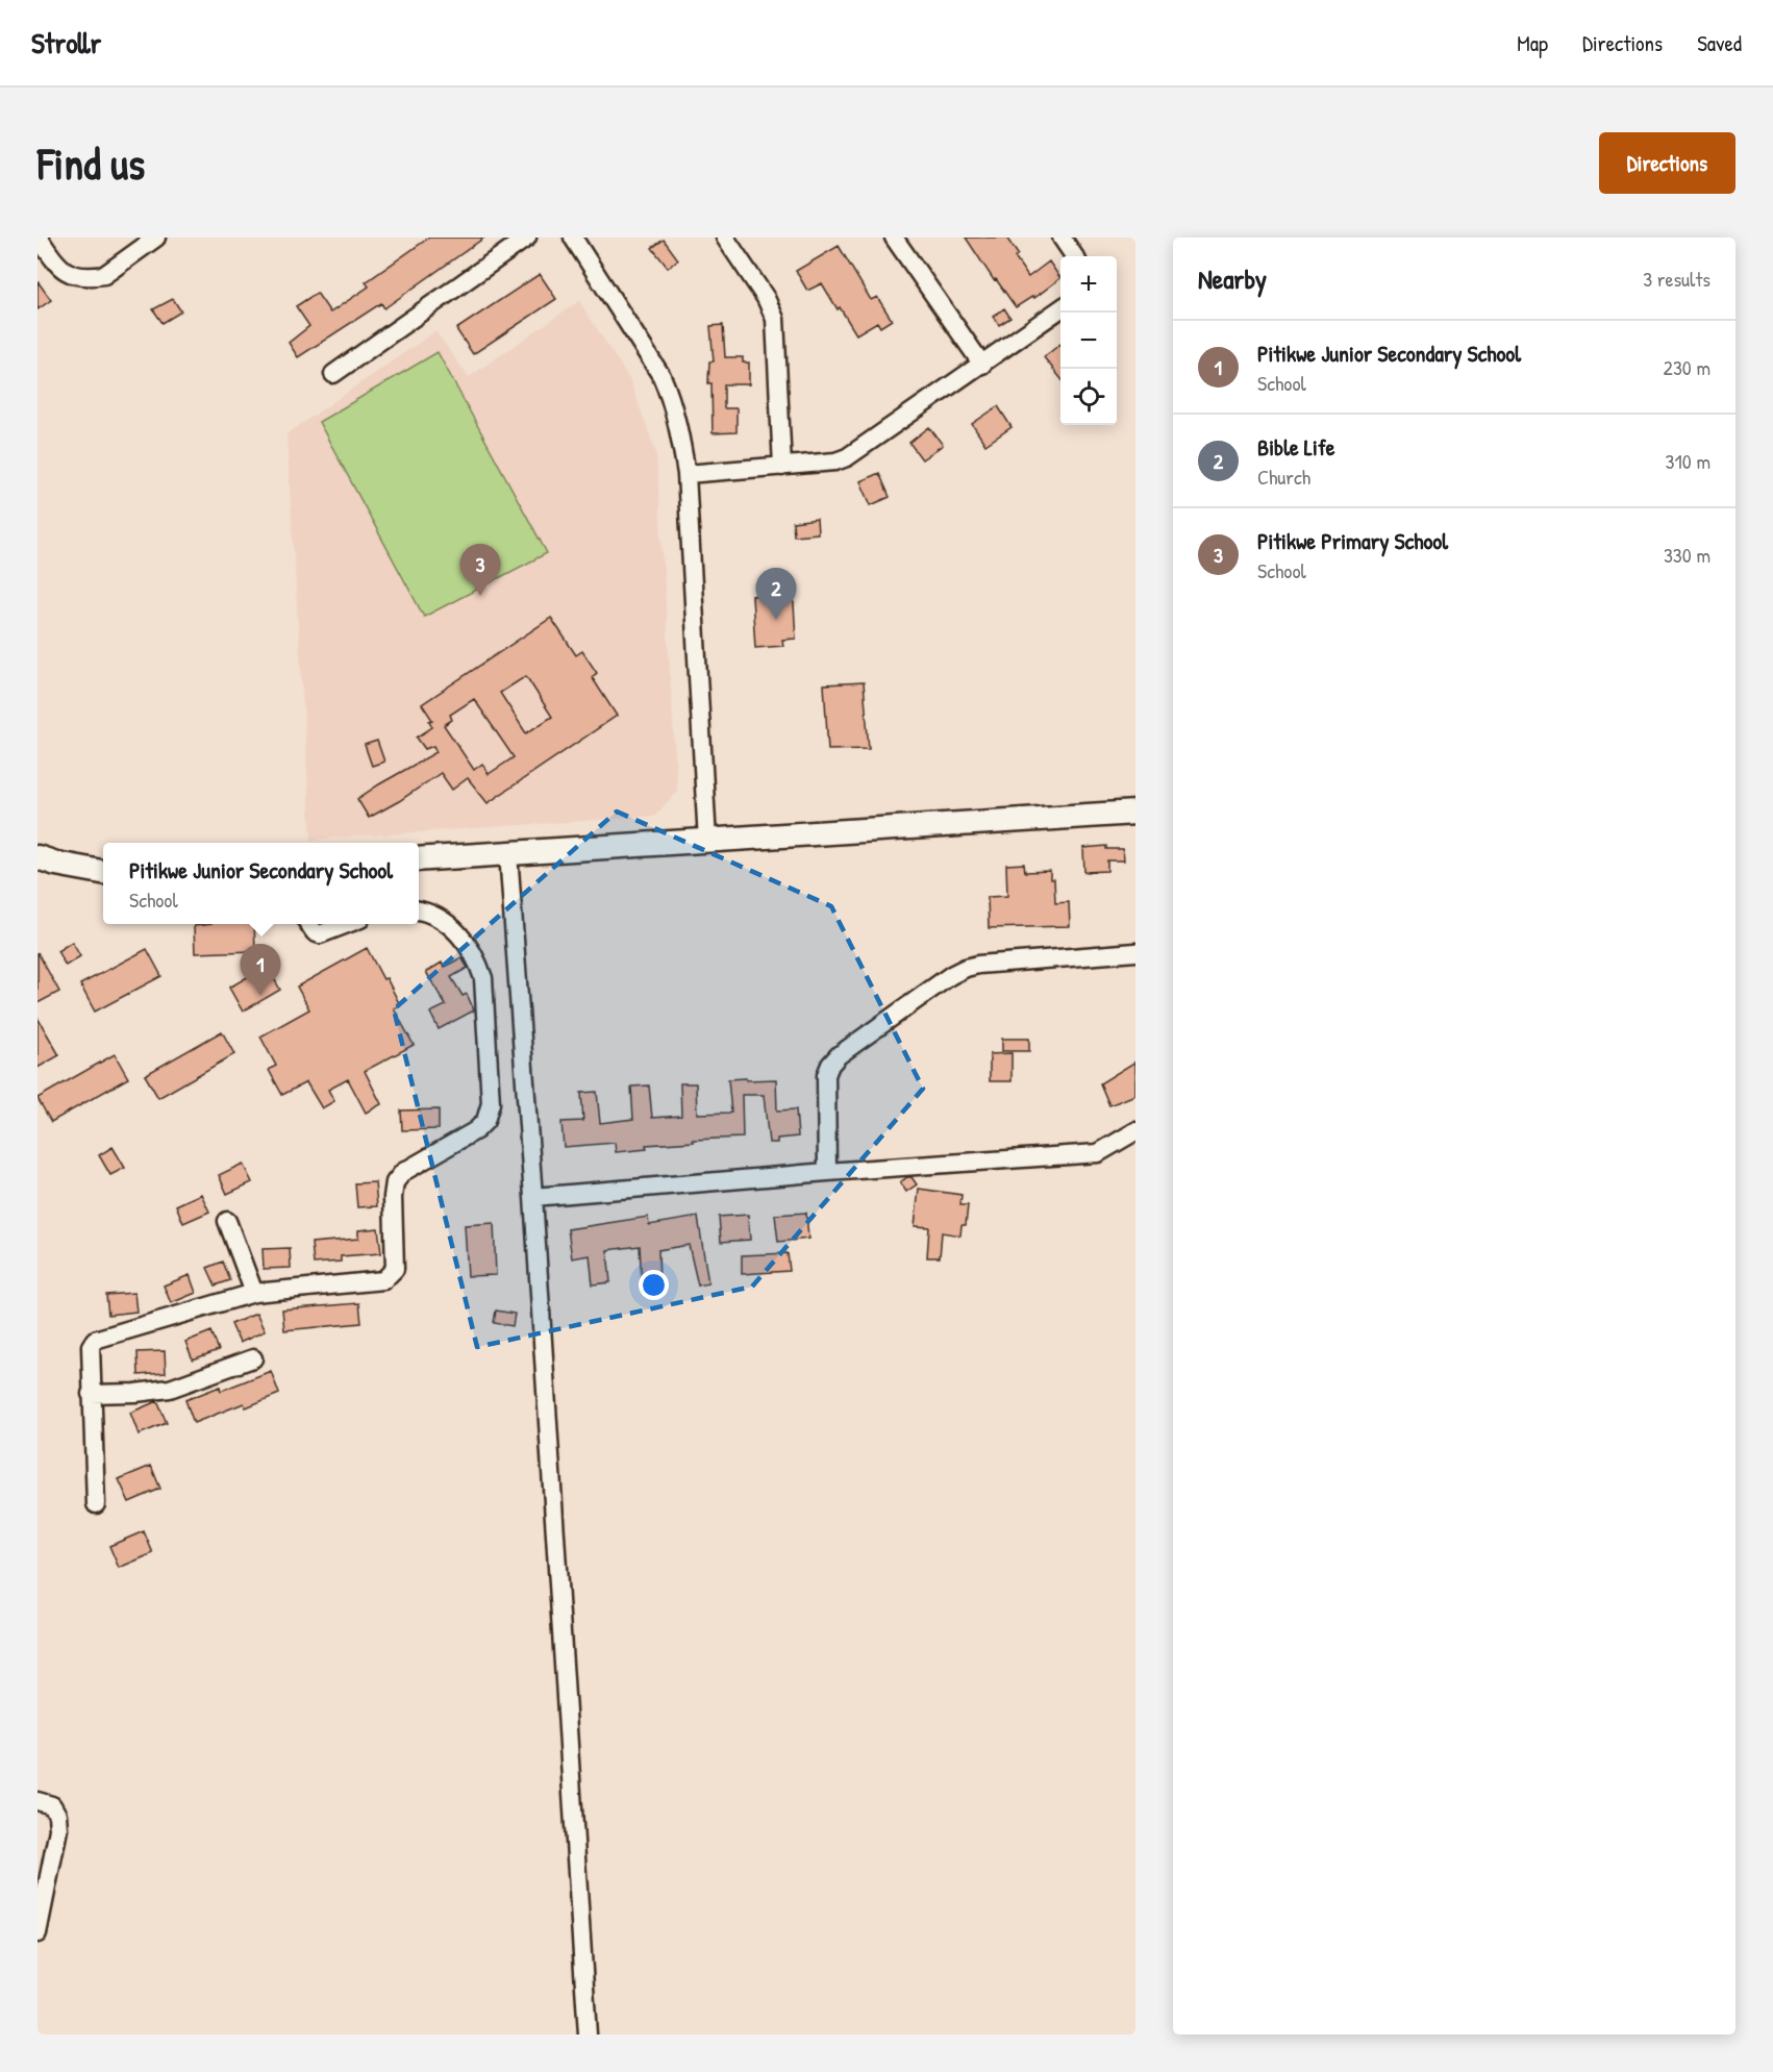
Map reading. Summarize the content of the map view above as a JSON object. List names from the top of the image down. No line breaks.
{"page":{"header":"Strollr","nav":["Map","Directions","Saved"],"buttons":"Directions","title":"Find us","heading":["Nearby","3 results"],"map_buttons":["+","−"],"list":[{"mark":"1","name":"Pitikwe Junior Secondary School","note":"School","value":"230 m"},{"mark":"2","name":"Bible Life","note":"Church","value":"310 m"},{"mark":"3","name":"Pitikwe Primary School","note":"School","value":"330 m"}],"pins":["3","2","1"],"popup":["Pitikwe Junior Secondary School","School"]}}
